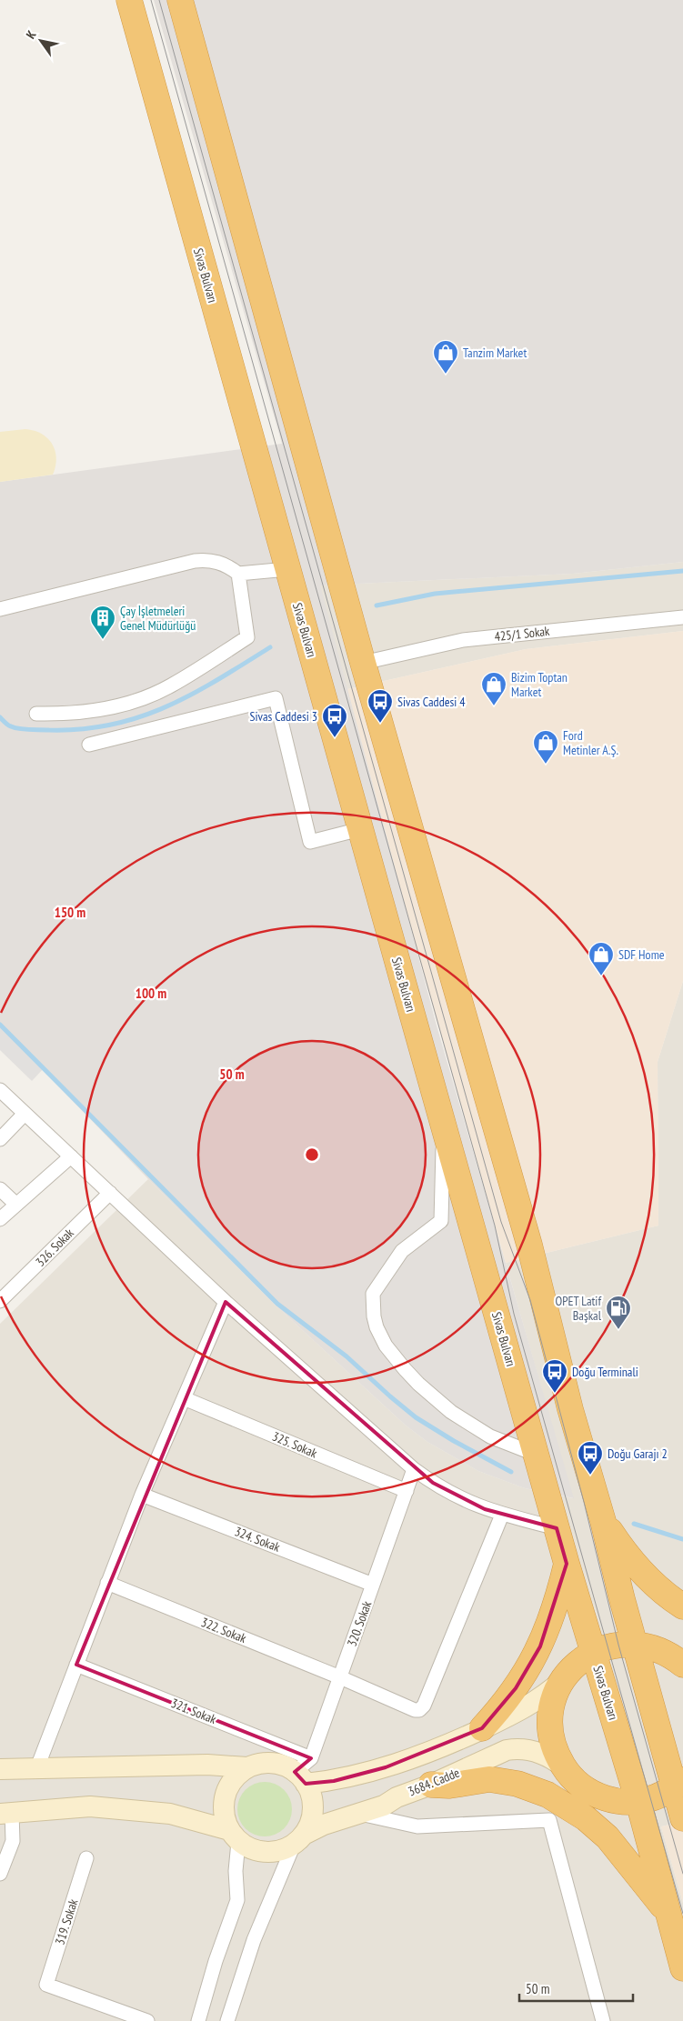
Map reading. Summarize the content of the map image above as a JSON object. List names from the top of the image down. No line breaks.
{"streets":{"highway":["Sivas Bulvarı"],"street":["425/1 Sokak","326. Sokak","325. Sokak","324. Sokak","320. Sokak","322. Sokak","321. Sokak","3684. Cadde","319. Sokak"]},"crossings":[["325. Sokak","320. Sokak"],["324. Sokak","320. Sokak"],["320. Sokak","322. Sokak"],["320. Sokak","321. Sokak"]],"places":{"shop":["Tanzim Market","Bizim Toptan Market","Ford Metinler A.Ş.","SDF Home"],"building":["Çay İşletmeleri Genel Müdürlüğü"],"bus stop":["Sivas Caddesi 4","Sivas Caddesi 3","Doğu Terminali","Doğu Garajı 2"],"fuel station":["OPET Latif Başkal"]},"scale_bar":"50 m","north":"top left","rings":["150 m","100 m","50 m"]}
